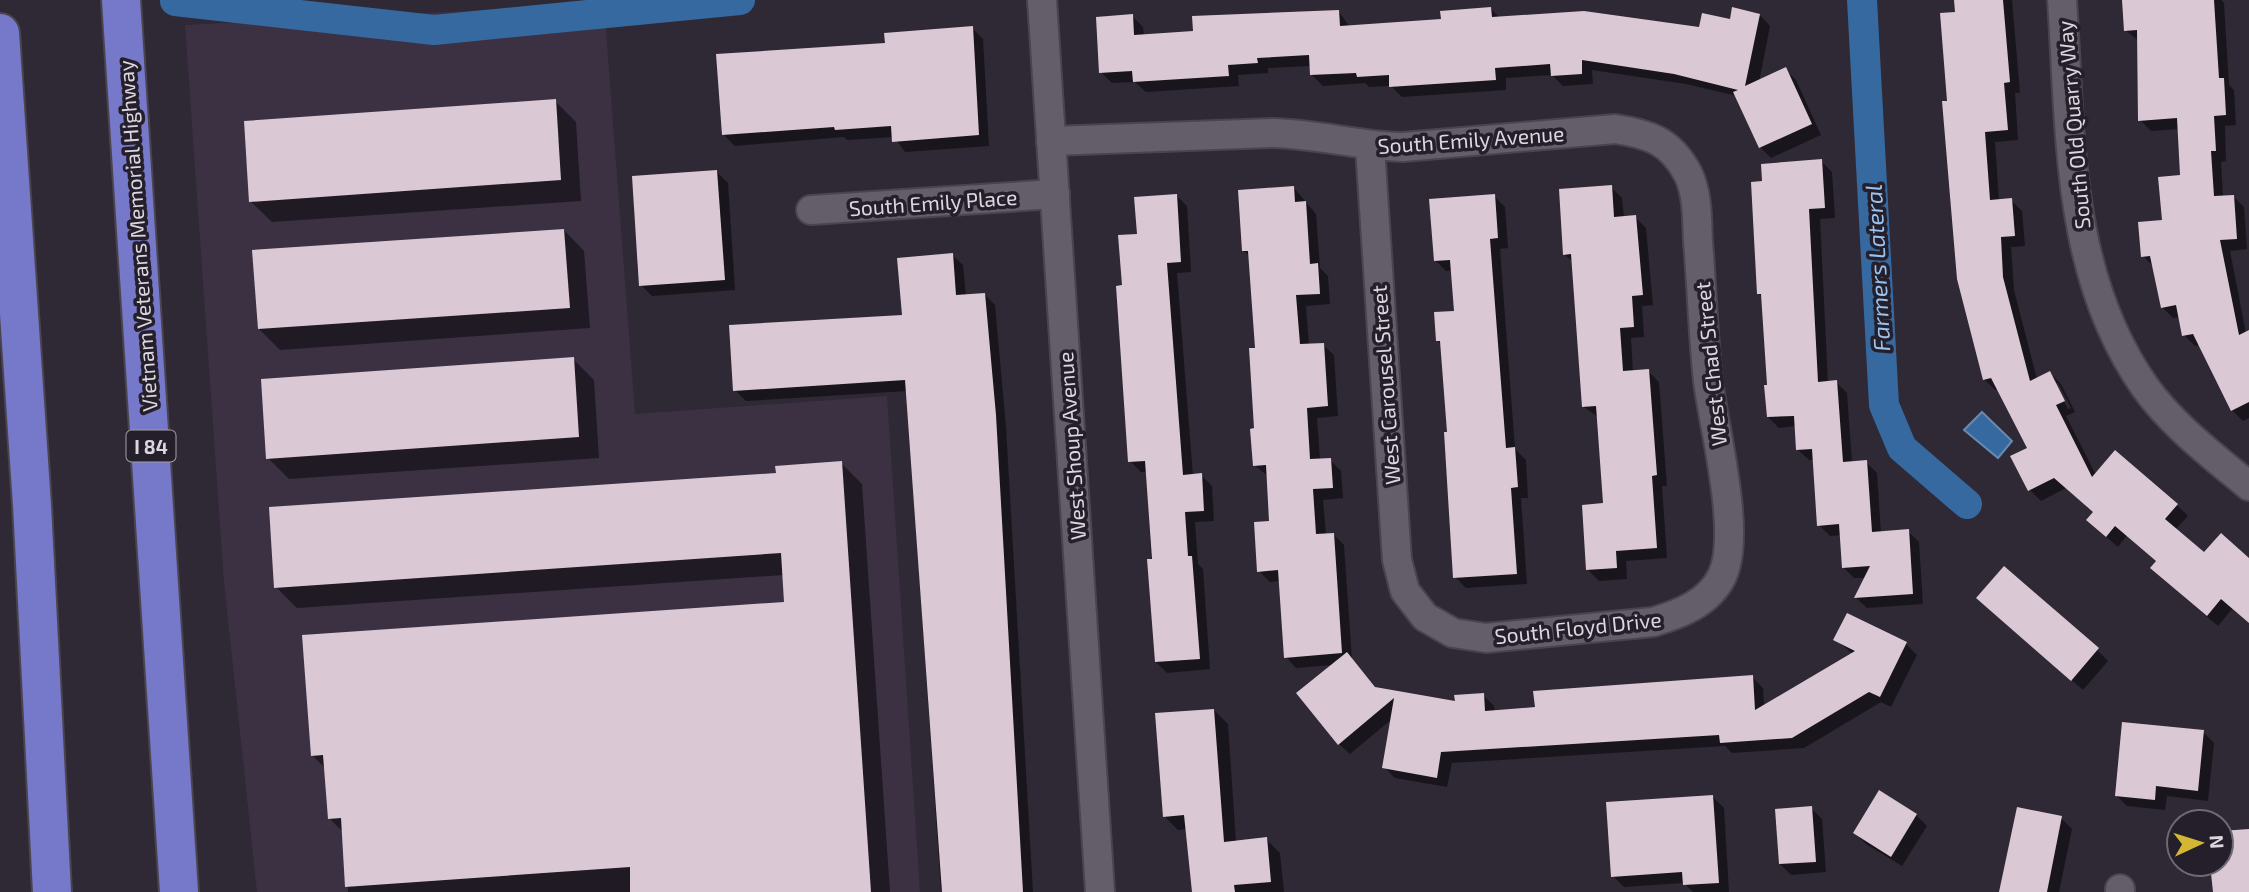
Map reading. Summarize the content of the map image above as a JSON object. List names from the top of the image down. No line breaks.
{"streets":{"highway":["Vietnam Veterans Memorial Highway","I 84"],"street":["South Old Quarry Way","South Emily Avenue","South Emily Place","West Chad Street","West Carousel Street","West Shoup Avenue","South Floyd Drive"]},"crossings":[["South Emily Avenue","West Chad Street"],["South Emily Avenue","West Carousel Street"],["South Emily Avenue","West Shoup Avenue"],["South Emily Place","West Shoup Avenue"],["West Chad Street","South Floyd Drive"],["West Carousel Street","South Floyd Drive"]],"water":["Farmers Lateral"],"north":"right"}
